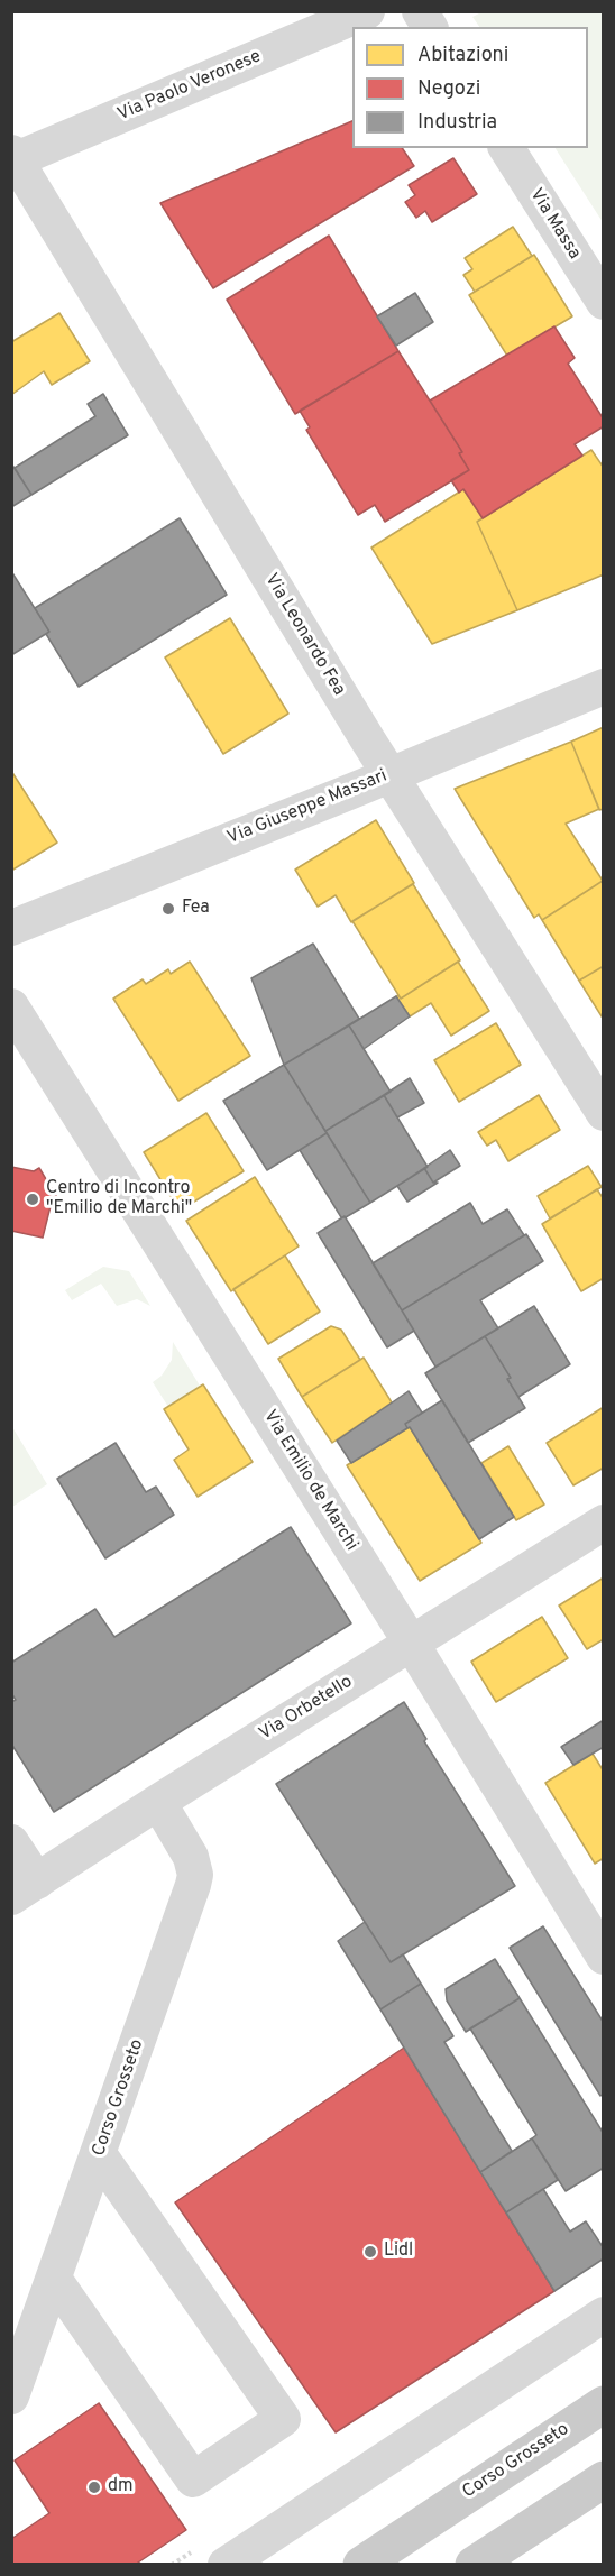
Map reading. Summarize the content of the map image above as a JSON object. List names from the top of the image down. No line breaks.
{"streets":{"main road":["Corso Grosseto"],"street":["Via Paolo Veronese","Via Massa","Via Leonardo Fea","Via Giuseppe Massari","Via Emilio de Marchi","Via Orbetello"]},"crossings":[["Via Paolo Veronese","Via Leonardo Fea"],["Via Leonardo Fea","Via Giuseppe Massari"],["Via Emilio de Marchi","Via Orbetello"],["Via Orbetello","Corso Grosseto"]],"places":["Fea","Centro di Incontro \"Emilio de Marchi\"","Lidl","dm"],"legend":["Abitazioni","Negozi","Industria"]}
